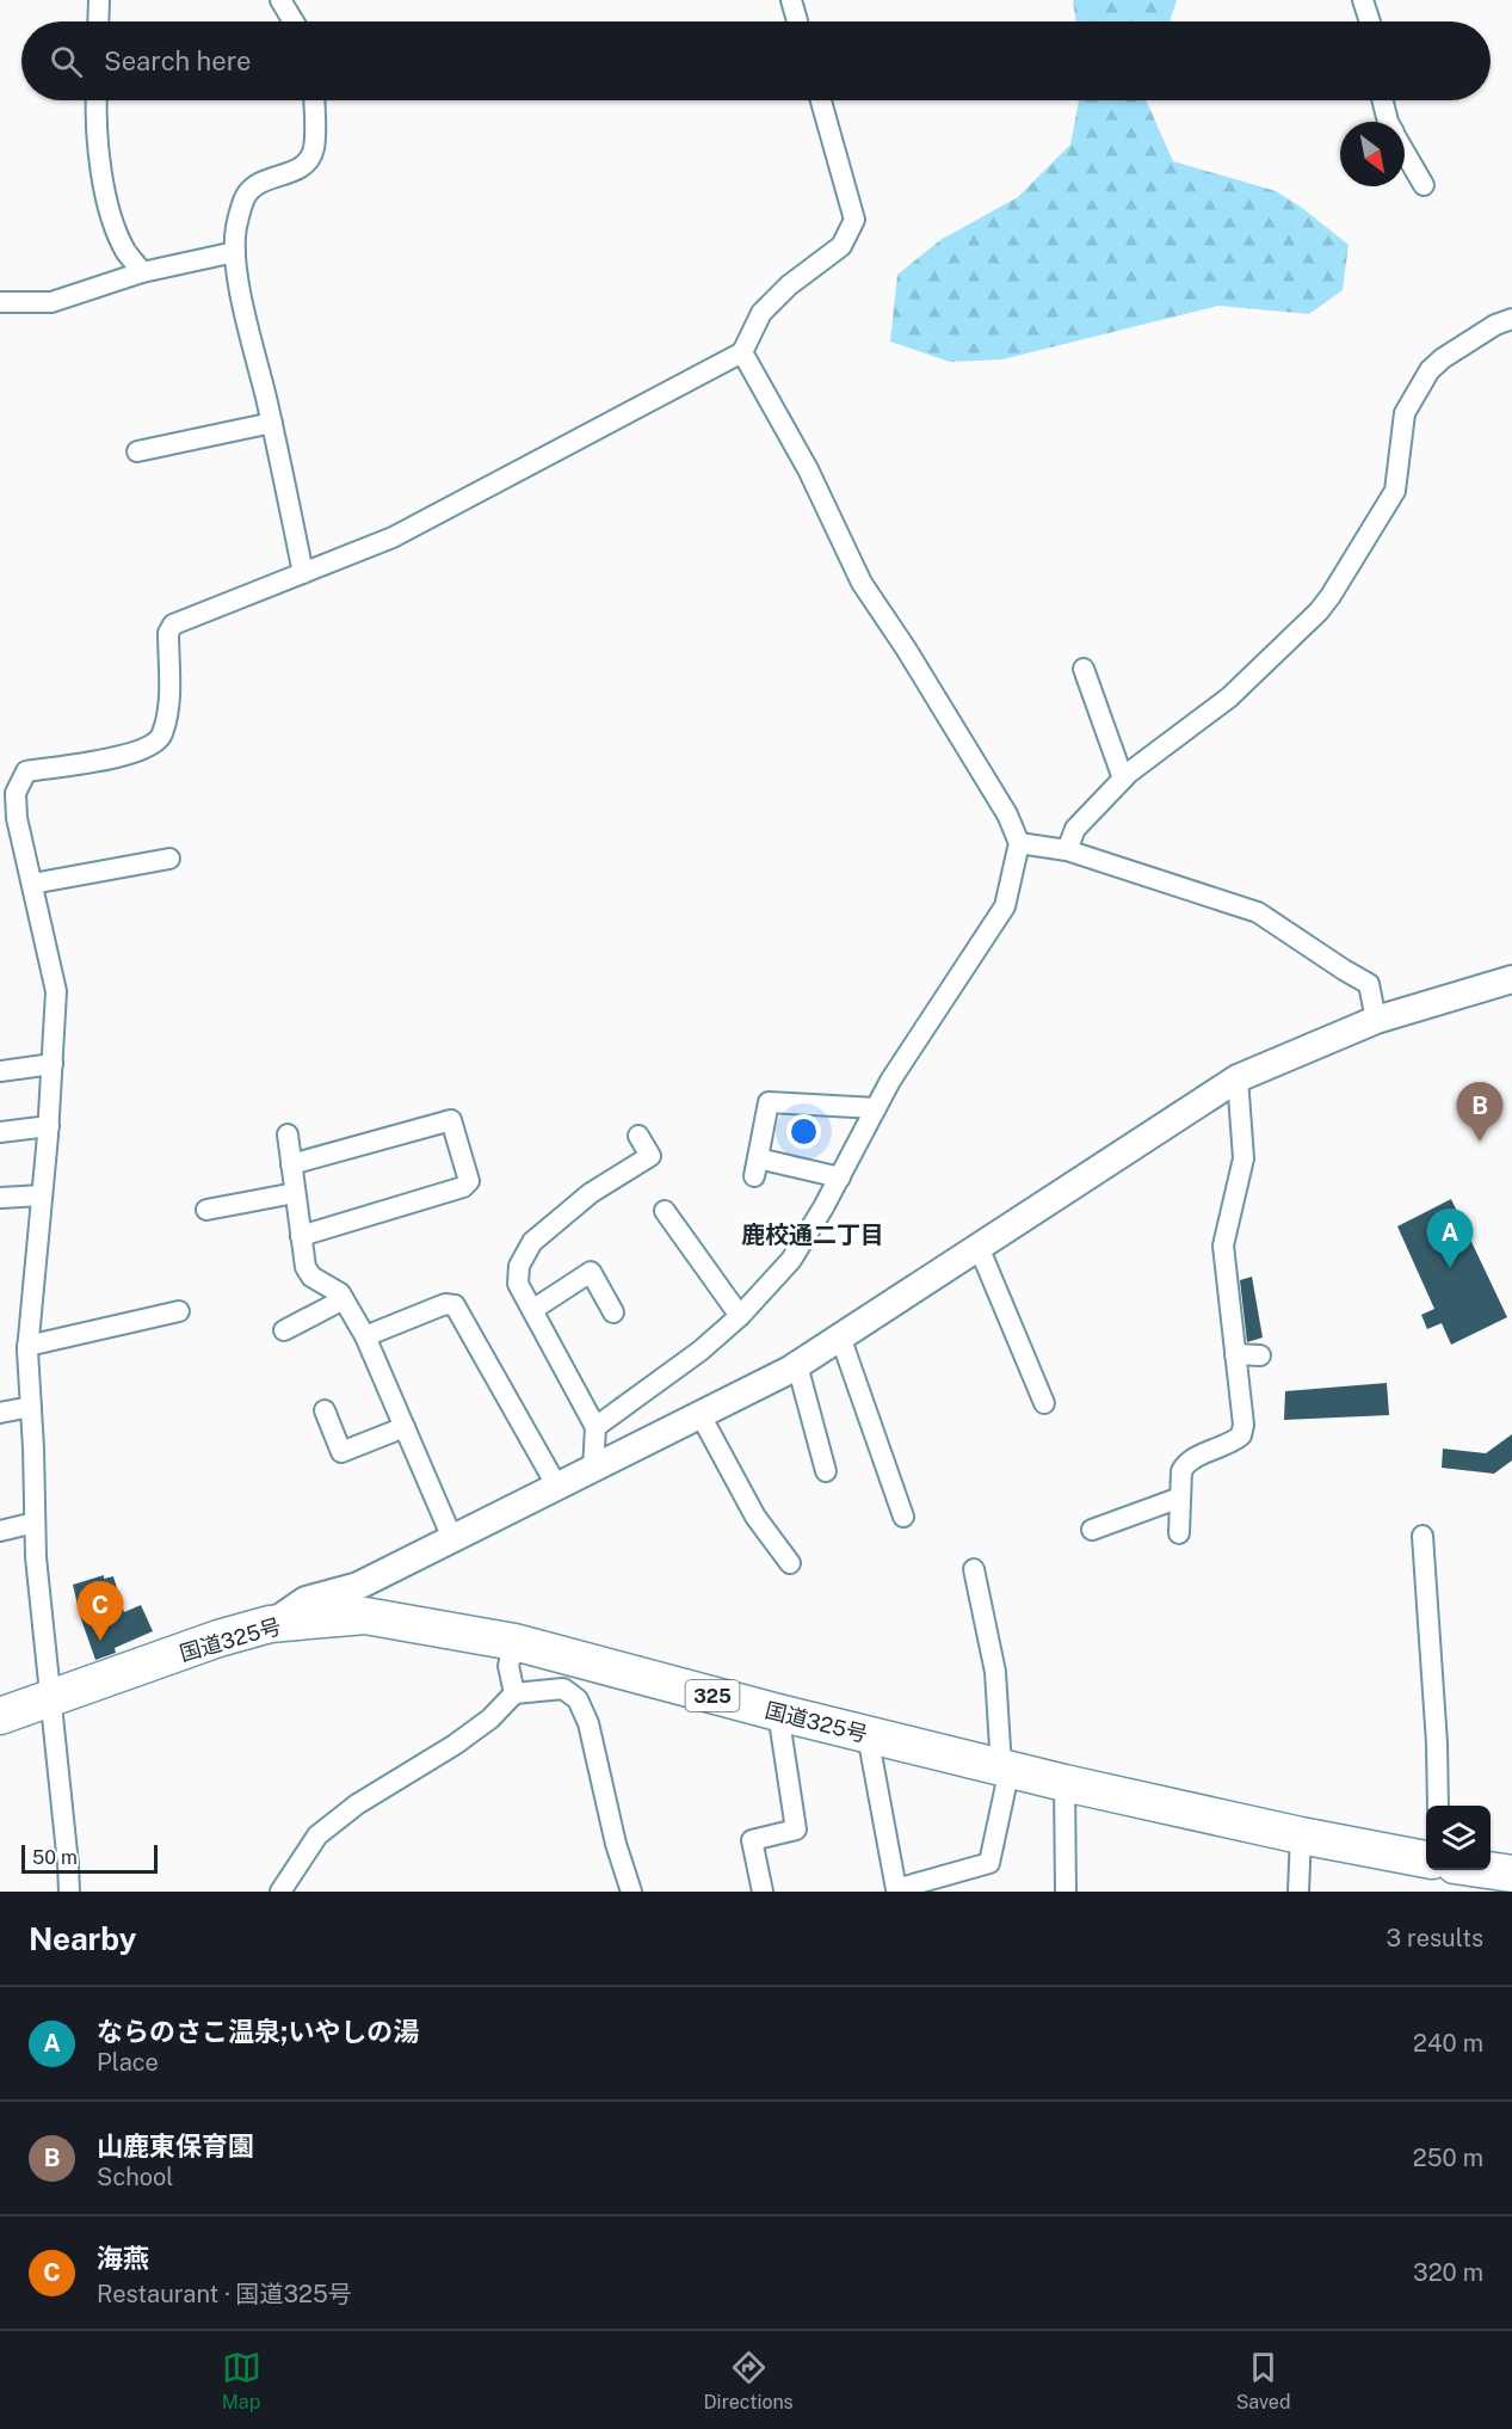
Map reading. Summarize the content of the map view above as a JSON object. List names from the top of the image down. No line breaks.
{"streets":{"highway":["国道325号","325"]},"districts":["鹿校通二丁目"],"scale_bar":"50 m","north":"bottom right","page":{"search":"Search here","pins":["B","A","C"],"scale":"50 m","heading":["Nearby","3 results"],"list":[{"mark":"A","name":"ならのさこ温泉;いやしの湯","note":"Place","value":"240 m"},{"mark":"B","name":"山鹿東保育園","note":"School","value":"250 m"},{"mark":"C","name":"海燕","note":"Restaurant · 国道325号","value":"320 m"}],"nav":["Map","Directions","Saved"]}}
